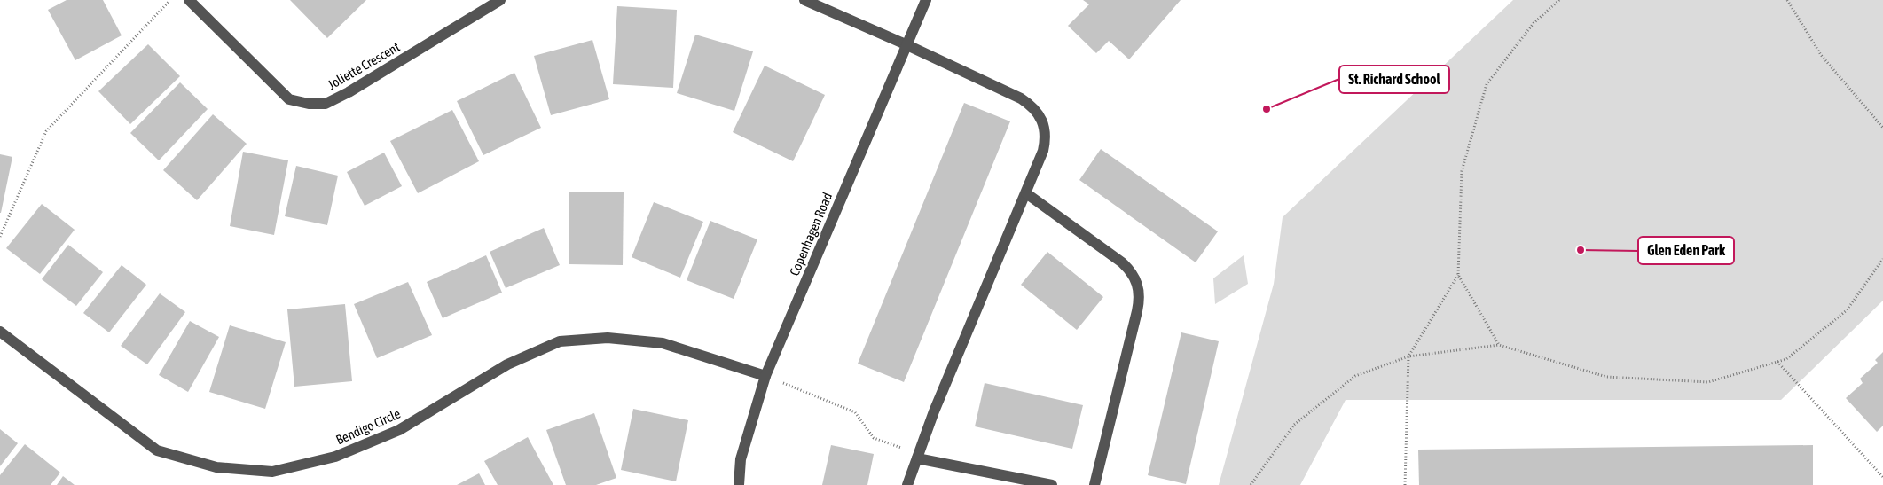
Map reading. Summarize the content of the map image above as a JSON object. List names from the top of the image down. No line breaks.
{"streets":{"street":["Joliette Crescent","Copenhagen Road","Bendigo Circle"]},"crossings":[["Copenhagen Road","Bendigo Circle"]],"places":["St. Richard School","Glen Eden Park"]}
